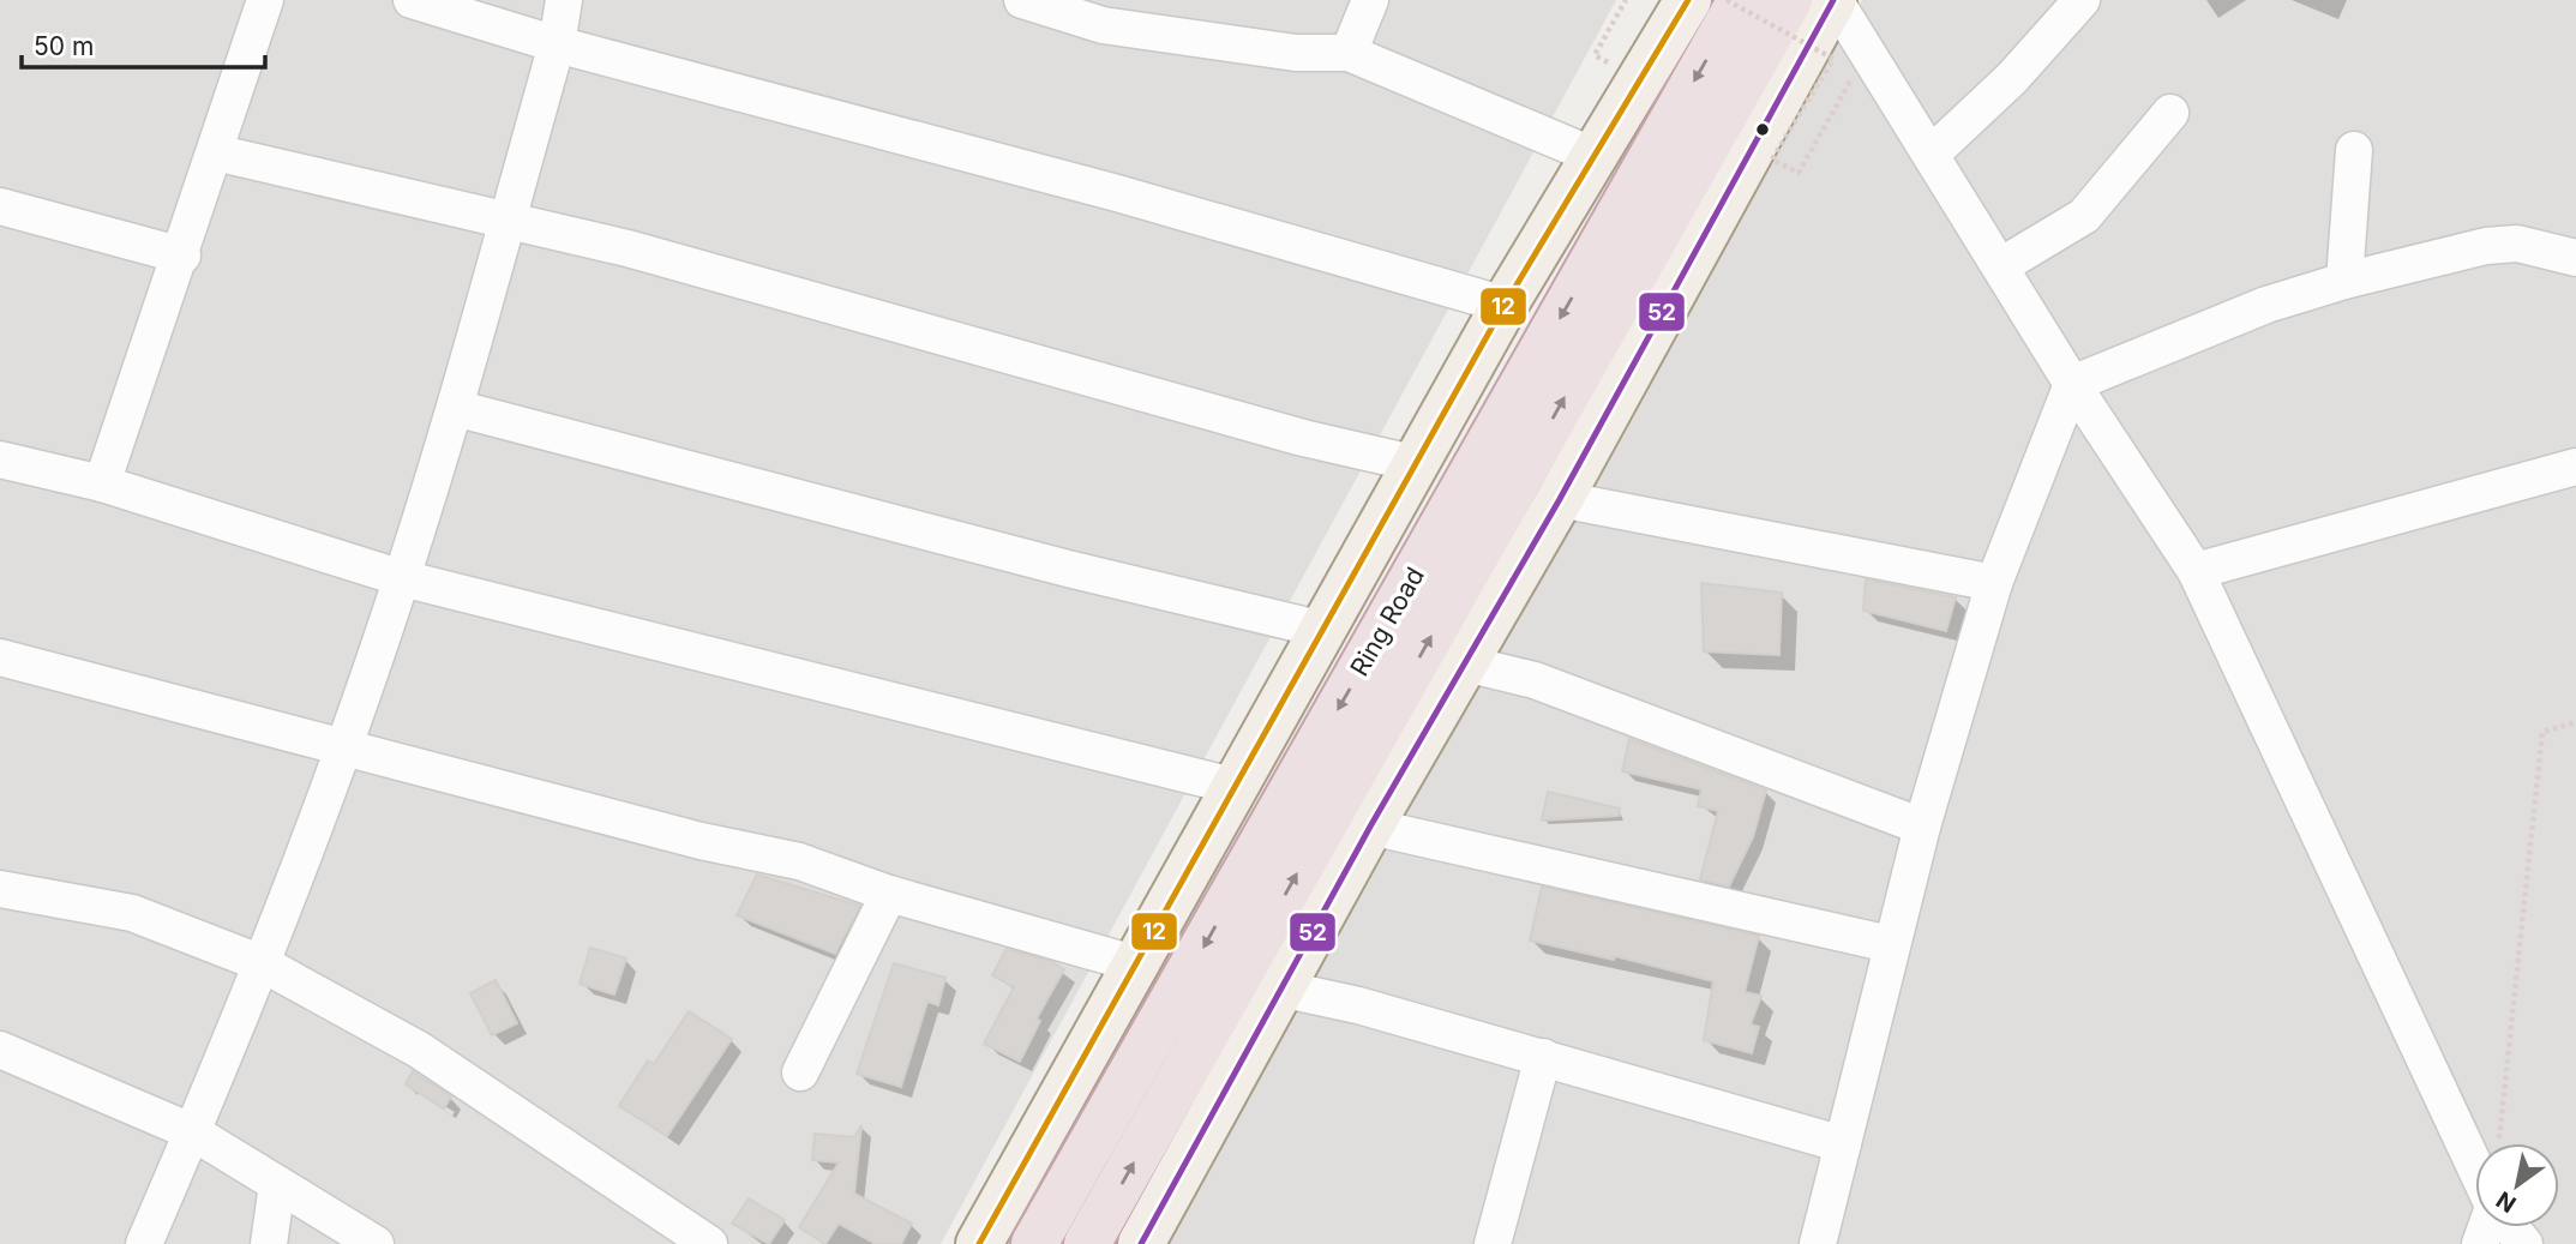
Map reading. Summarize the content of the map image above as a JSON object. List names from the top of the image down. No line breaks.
{"streets":{"highway":["Ring Road"]},"lines":["transit line 12","transit line 52"],"scale_bar":"50 m","north":"bottom left"}
